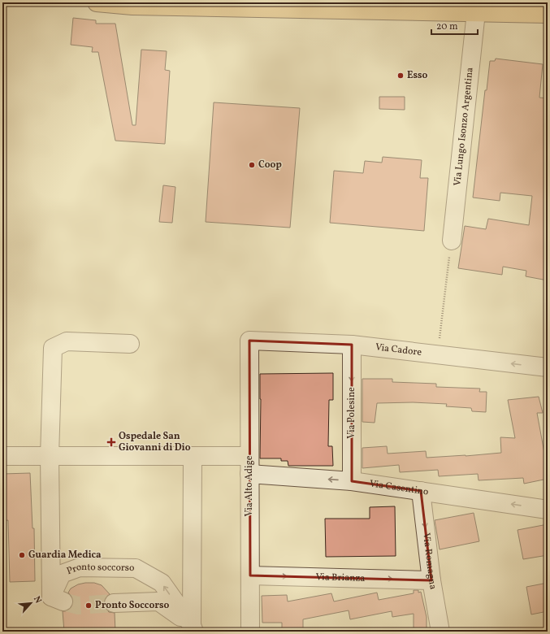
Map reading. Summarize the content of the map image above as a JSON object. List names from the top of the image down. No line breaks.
{"streets":{"street":["Via Lungo Isonzo Argentina","Via Cadore","Via Polesine","Via Alto Adige","Via Casentino","Via Romagna","Pronto soccorso","Via Brianza"]},"crossings":[["Via Cadore","Via Polesine"],["Via Cadore","Via Alto Adige"],["Via Polesine","Via Casentino"],["Via Alto Adige","Via Casentino"],["Via Alto Adige","Via Brianza"],["Via Casentino","Via Romagna"],["Via Romagna","Via Brianza"]],"one_way":["Via Cadore","Via Polesine","Via Casentino","Via Romagna","Via Brianza"],"places":{"other":["Esso","Coop","Guardia Medica","Pronto Soccorso"],"health":["Ospedale San Giovanni di Dio"]},"scale_bar":"20 m","north":"top right"}
